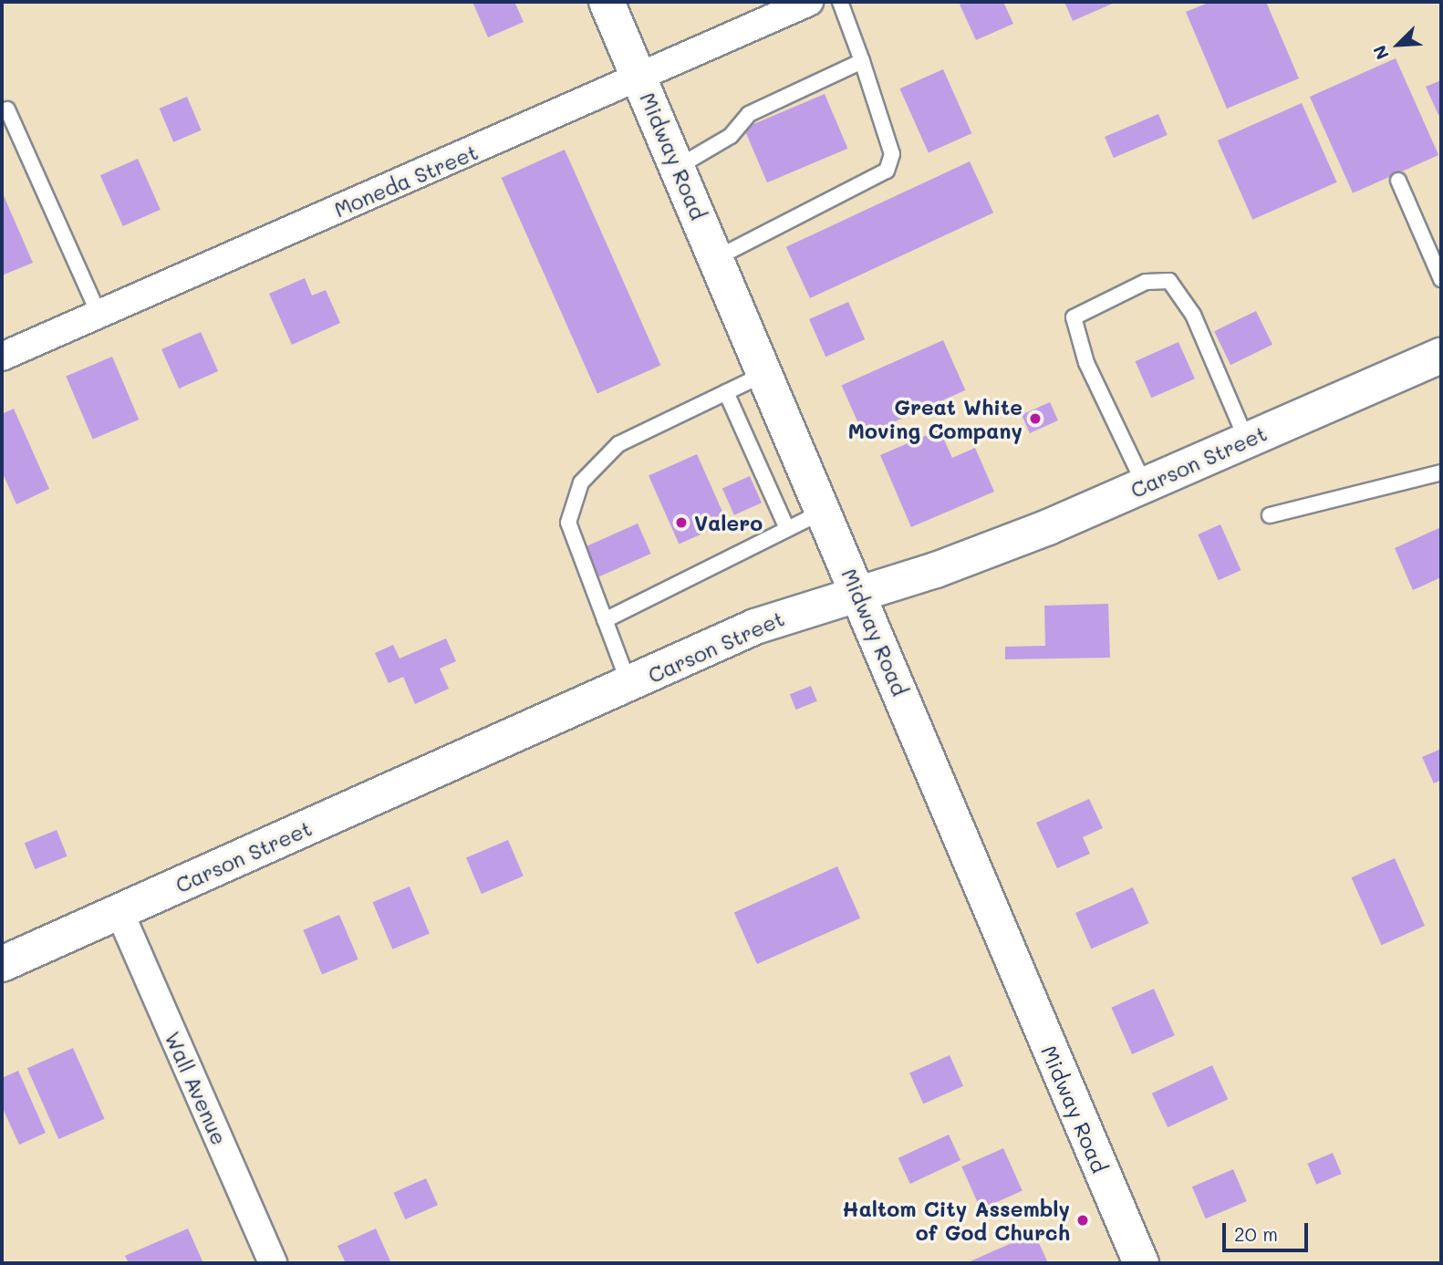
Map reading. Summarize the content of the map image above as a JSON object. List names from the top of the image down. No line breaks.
{"streets":{"street":["Midway Road","Moneda Street","Carson Street","Wall Avenue"]},"crossings":[["Midway Road","Moneda Street"],["Midway Road","Carson Street"],["Carson Street","Wall Avenue"]],"places":["Great White Moving Company","Valero","Haltom City Assembly of God Church"],"scale_bar":"20 m","north":"bottom left"}
